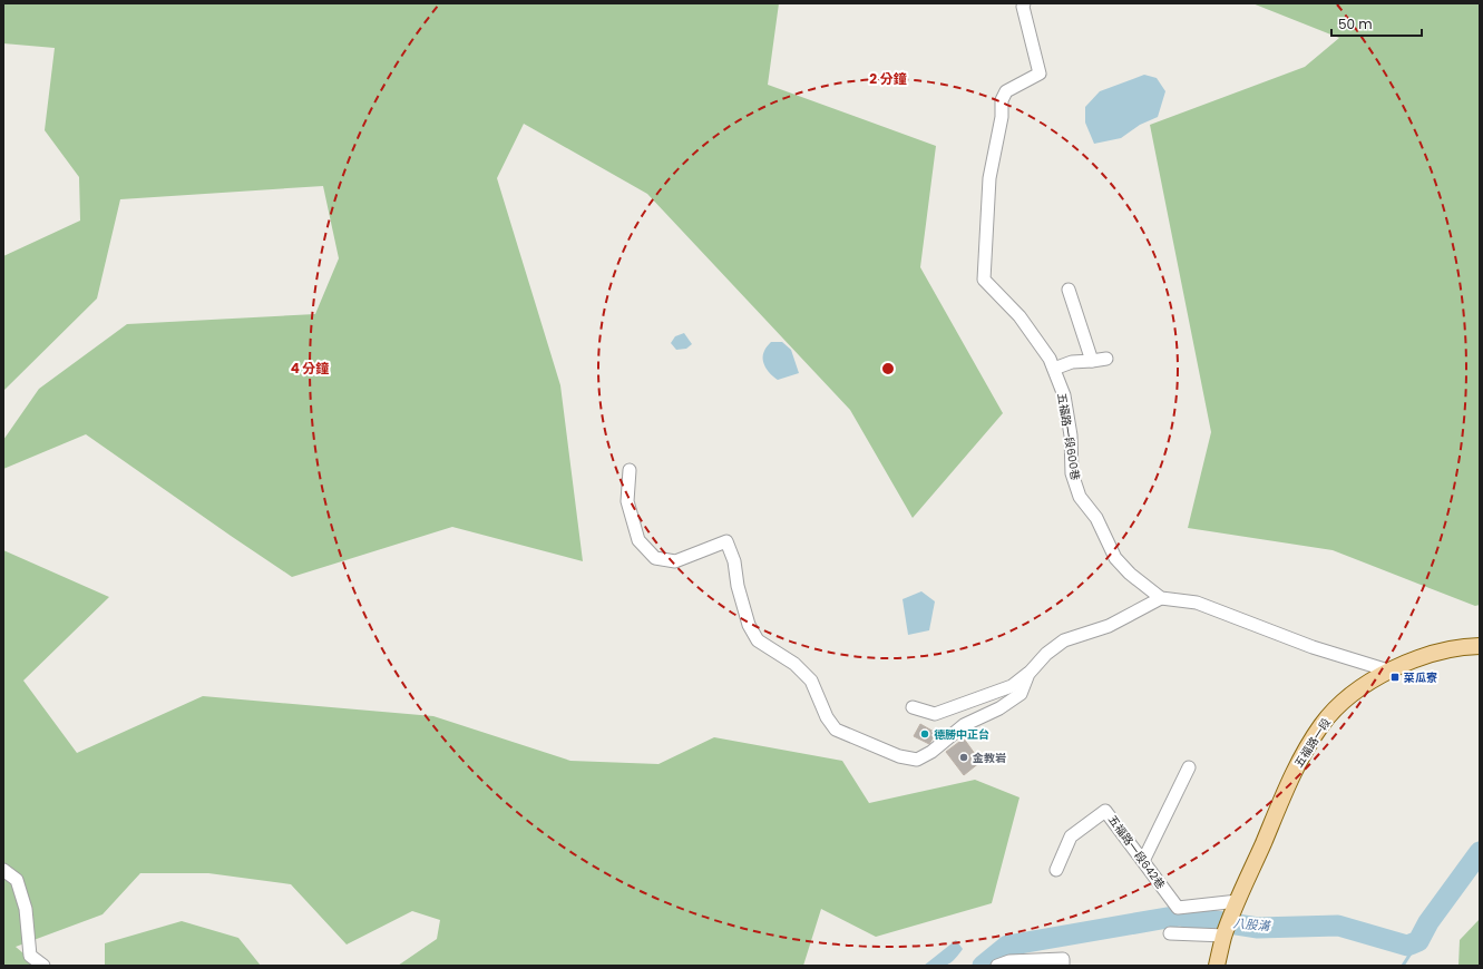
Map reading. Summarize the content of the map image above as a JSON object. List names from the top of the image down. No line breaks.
{"streets":{"main road":["五福路一段"],"lane":["五福路一段600巷","五福路一段642巷"]},"crossings":[["五福路一段600巷","五福路一段"],["五福路一段","五福路一段642巷"]],"water":["八股溝"],"places":{"transit":["菜瓜寮"],"other":["德勝中正台","金教岩"]},"scale_bar":"50 m","rings":["2 分鐘","4 分鐘"]}
